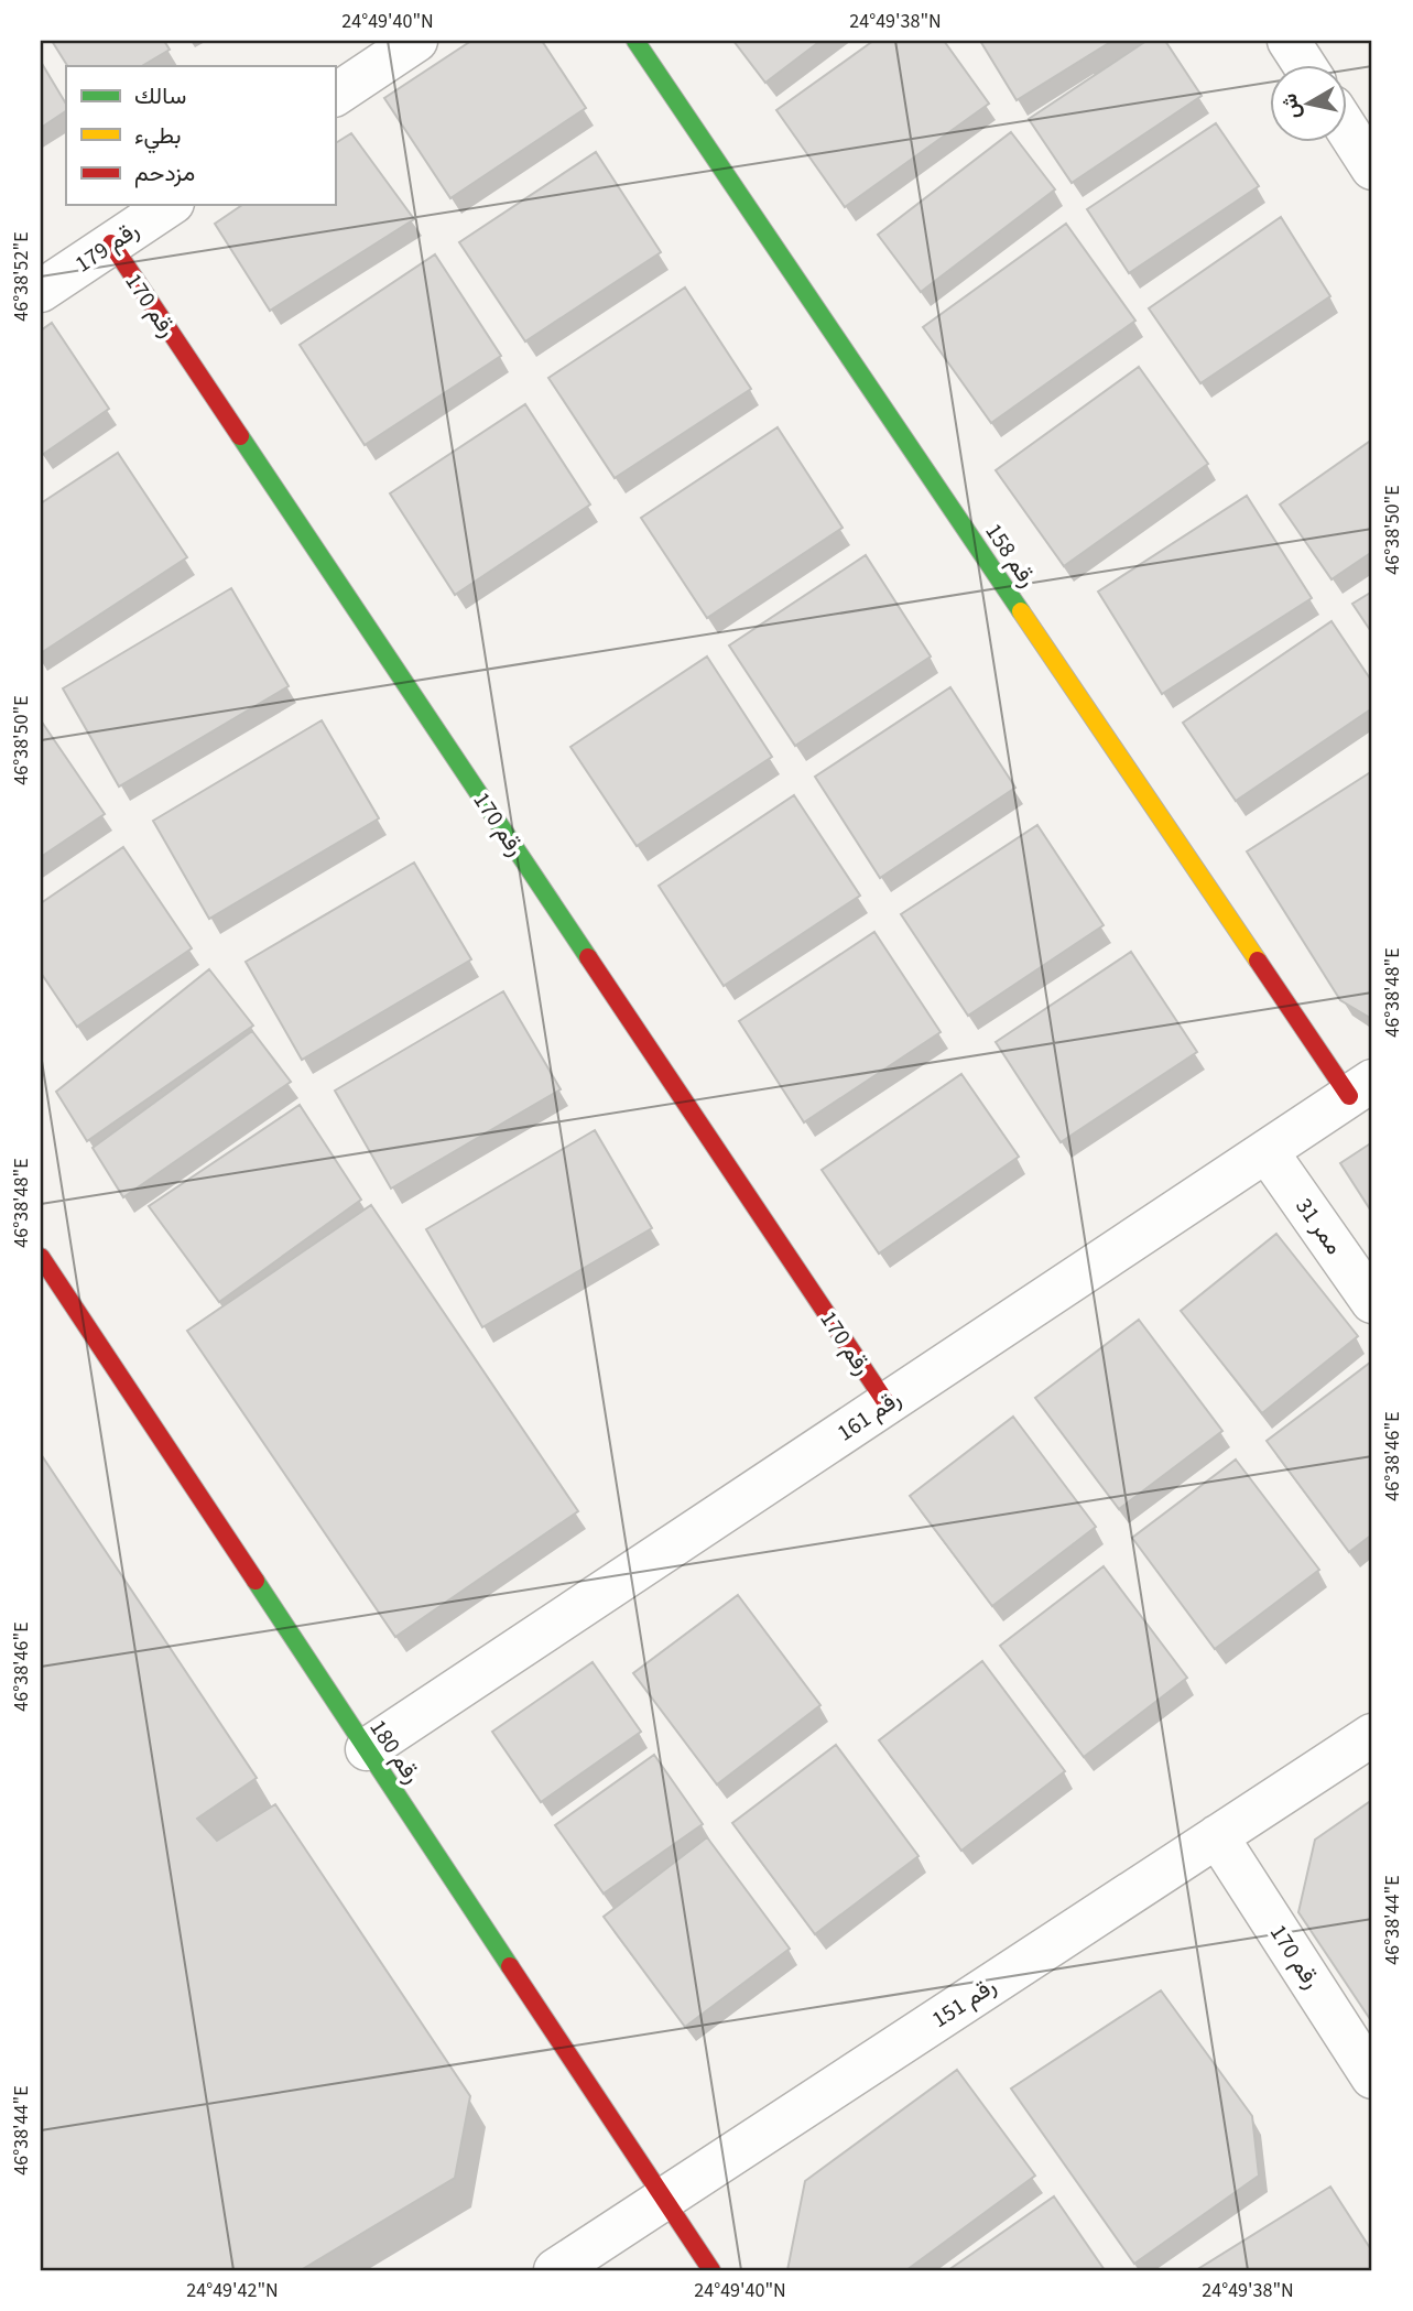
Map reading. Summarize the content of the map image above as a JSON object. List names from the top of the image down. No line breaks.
{"streets":{"street":["رقم 179","رقم 170","رقم 158","ممر 31","رقم 161","رقم 180","رقم 151"]},"crossings":[["رقم 179","رقم 170"],["رقم 170","رقم 161"],["رقم 170","رقم 151"],["رقم 158","رقم 161"],["ممر 31","رقم 161"],["رقم 161","رقم 180"],["رقم 180","رقم 151"]],"legend":["سالك","بطيء","مزدحم"],"north":"left","coordinates":["24°49'40\"N","24°49'38\"N","46°38'52\"E","46°38'50\"E","46°38'48\"E","46°38'46\"E","46°38'44\"E","24°49'42\"N"]}
